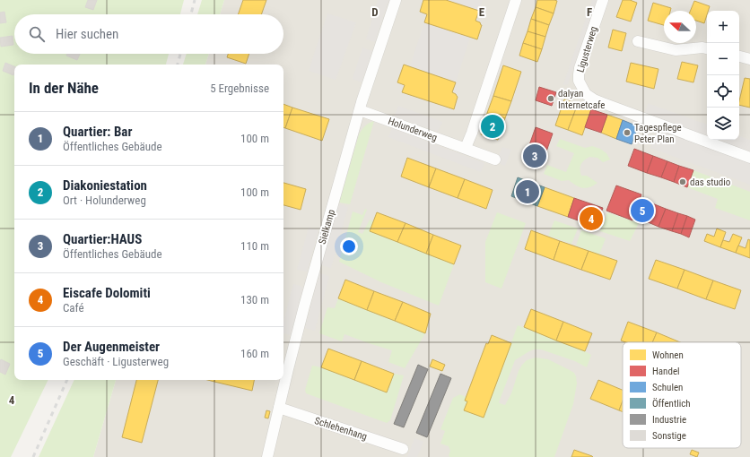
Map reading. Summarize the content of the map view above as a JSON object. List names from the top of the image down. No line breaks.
{"streets":{"street":["Ligusterweg","Holunderweg","Sielkamp","Schlehenhang"]},"crossings":[["Holunderweg","Sielkamp"],["Sielkamp","Schlehenhang"]],"places":["dalyan Internetcafe","Tagespflege Peter Plan","das studio"],"legend":["Wohnen","Handel","Schulen","Öffentlich","Industrie","Sonstige"],"north":"left","page":{"map_buttons":["+","−"],"search":"Hier suchen","heading":["In der Nähe","5 Ergebnisse"],"list":[{"mark":"1","name":"Quartier: Bar","note":"Öffentliches Gebäude","value":"100 m"},{"mark":"2","name":"Diakoniestation","note":"Ort · Holunderweg","value":"100 m"},{"mark":"3","name":"Quartier:HAUS","note":"Öffentliches Gebäude","value":"110 m"},{"mark":"4","name":"Eiscafe Dolomiti","note":"Café","value":"130 m"},{"mark":"5","name":"Der Augenmeister","note":"Geschäft · Ligusterweg","value":"160 m"}],"pins":["2","3","1","5","4"]},"grid":{"columns":["D","E","F"],"rows":["4"]}}
